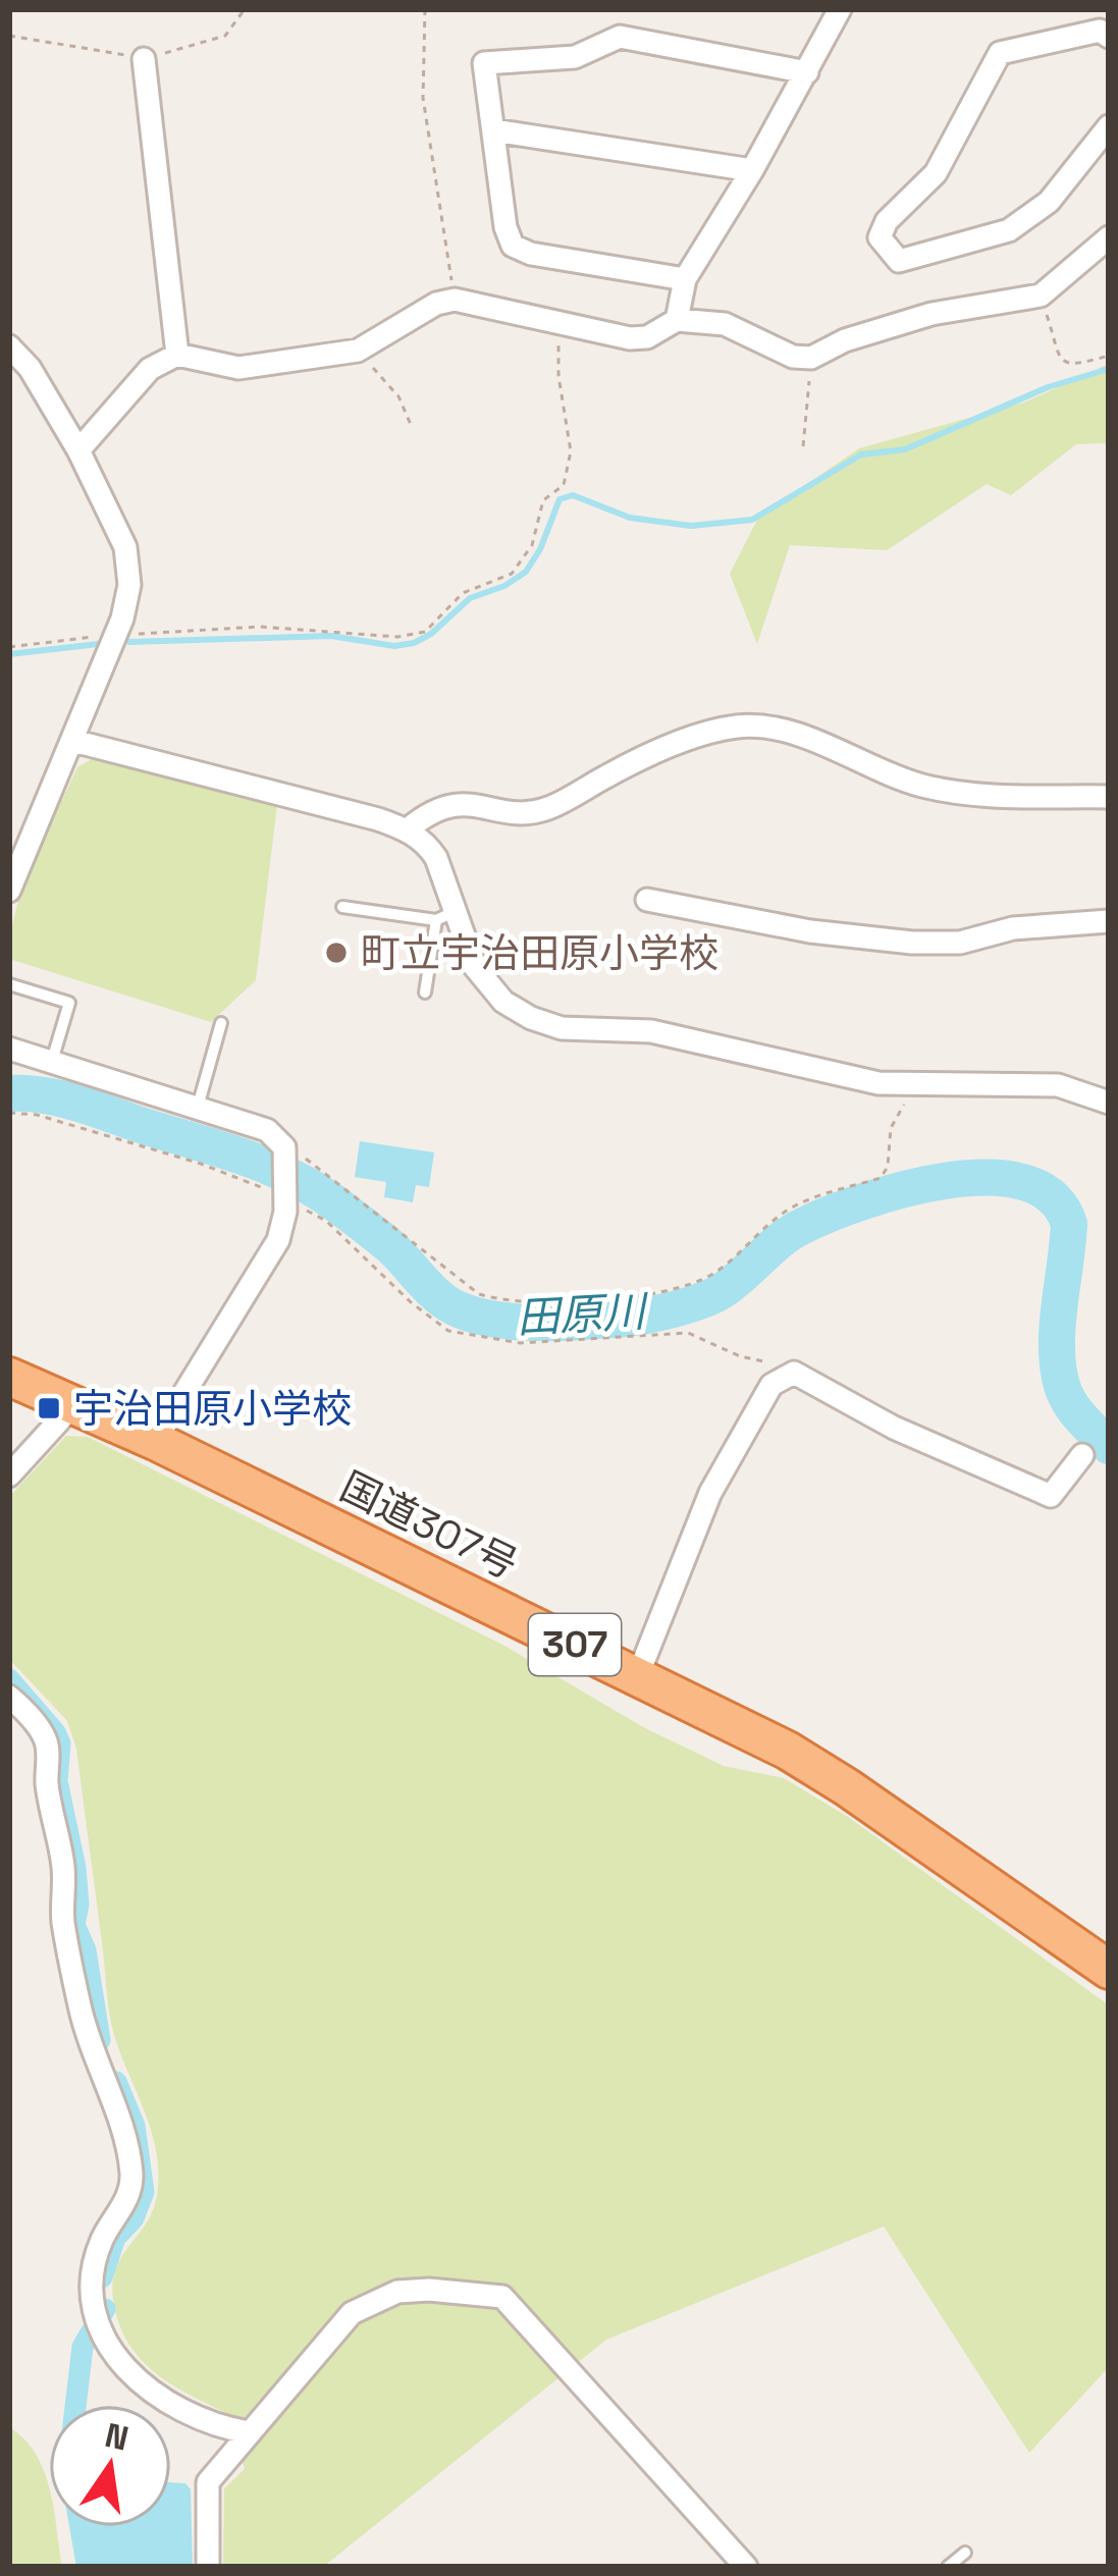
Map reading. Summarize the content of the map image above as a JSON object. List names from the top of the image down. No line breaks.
{"streets":{"highway":["国道307号","307"]},"water":["田原川"],"places":{"other":["町立宇治田原小学校"],"transit":["宇治田原小学校"]},"north":"top"}
